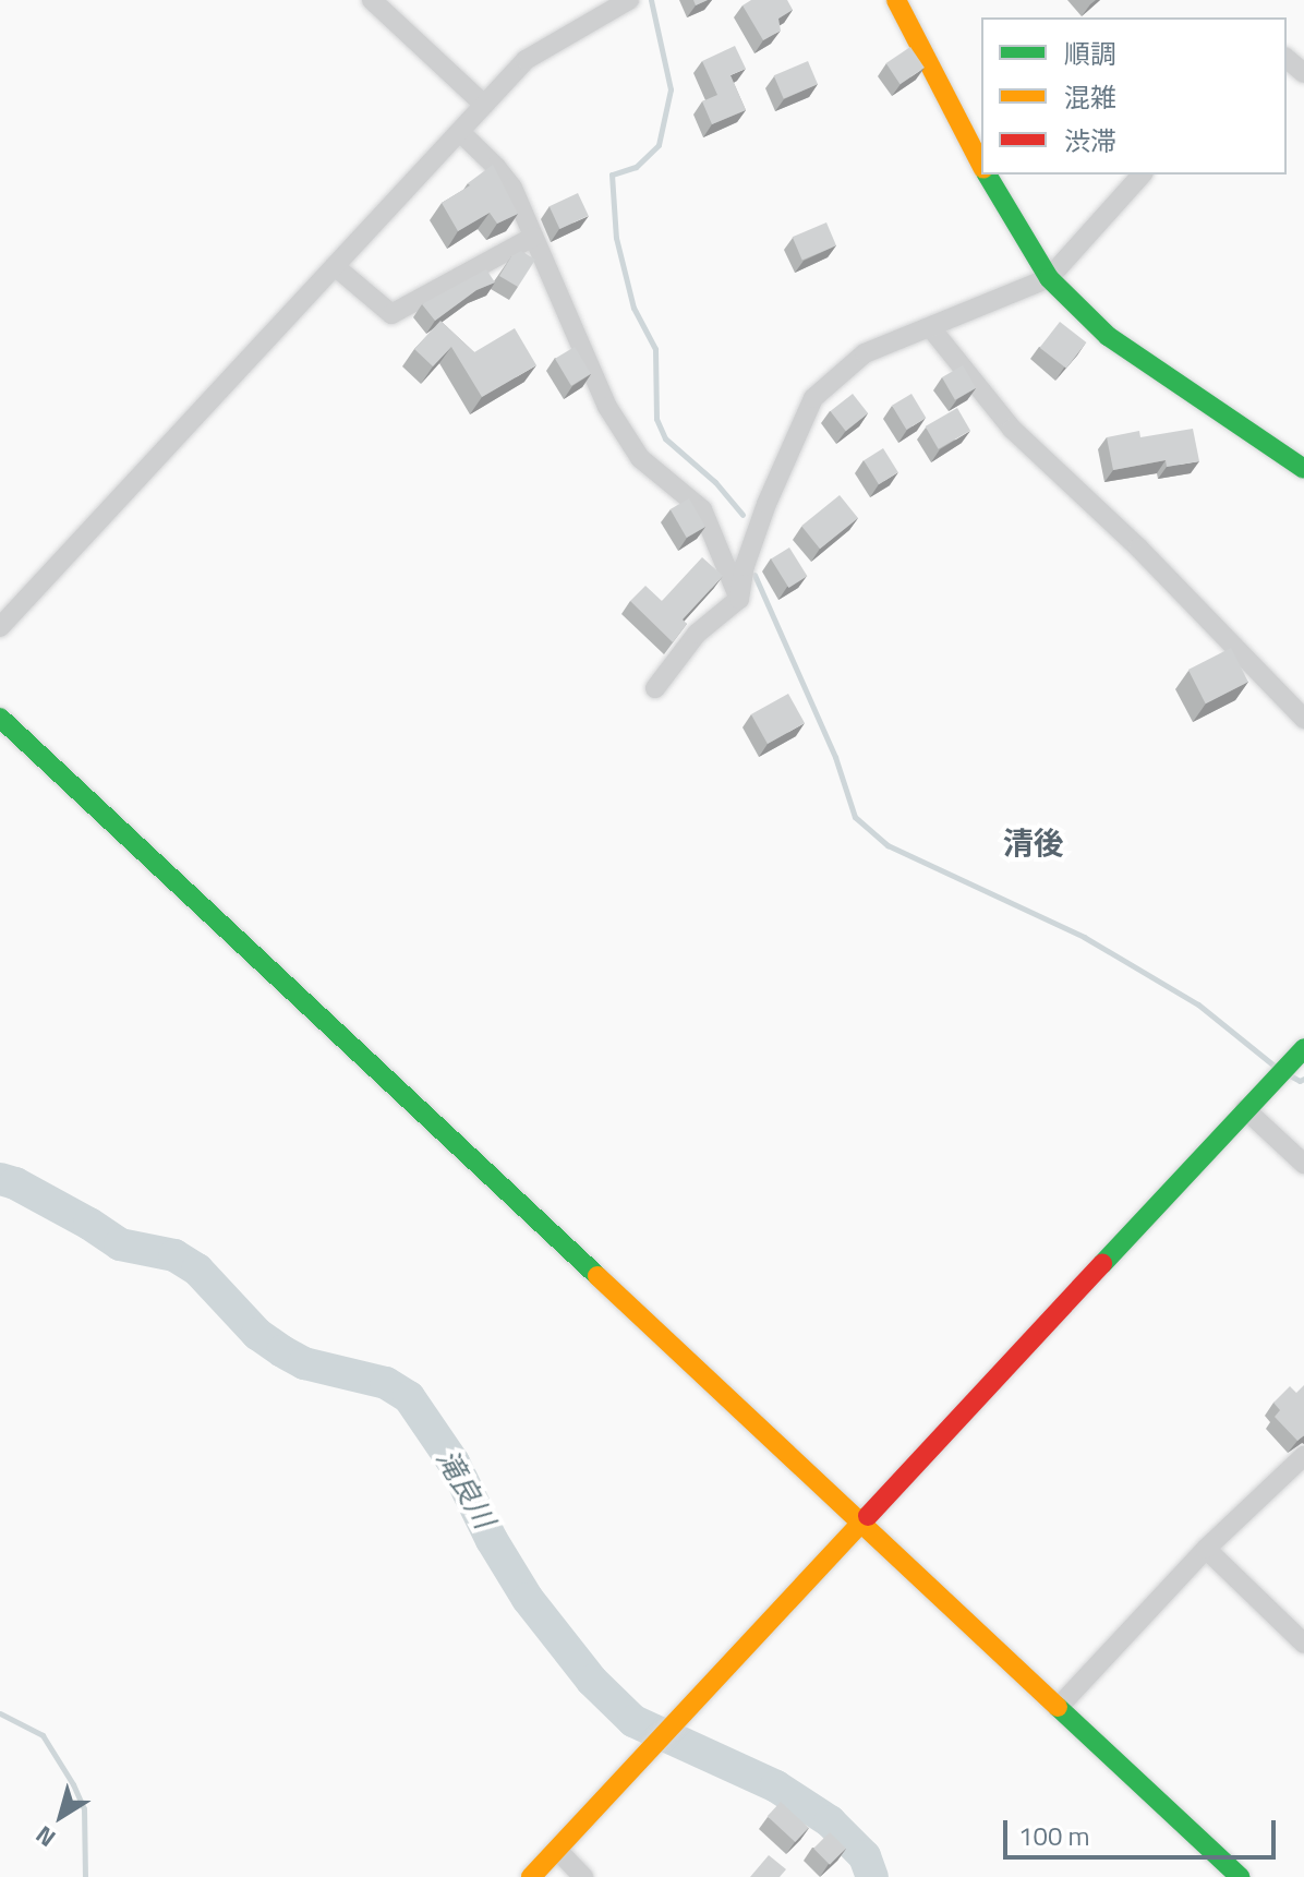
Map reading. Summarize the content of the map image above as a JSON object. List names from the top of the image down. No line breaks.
{"districts":["清後"],"water":["滝良川"],"legend":["順調","混雑","渋滞"],"scale_bar":"100 m","north":"bottom left"}
